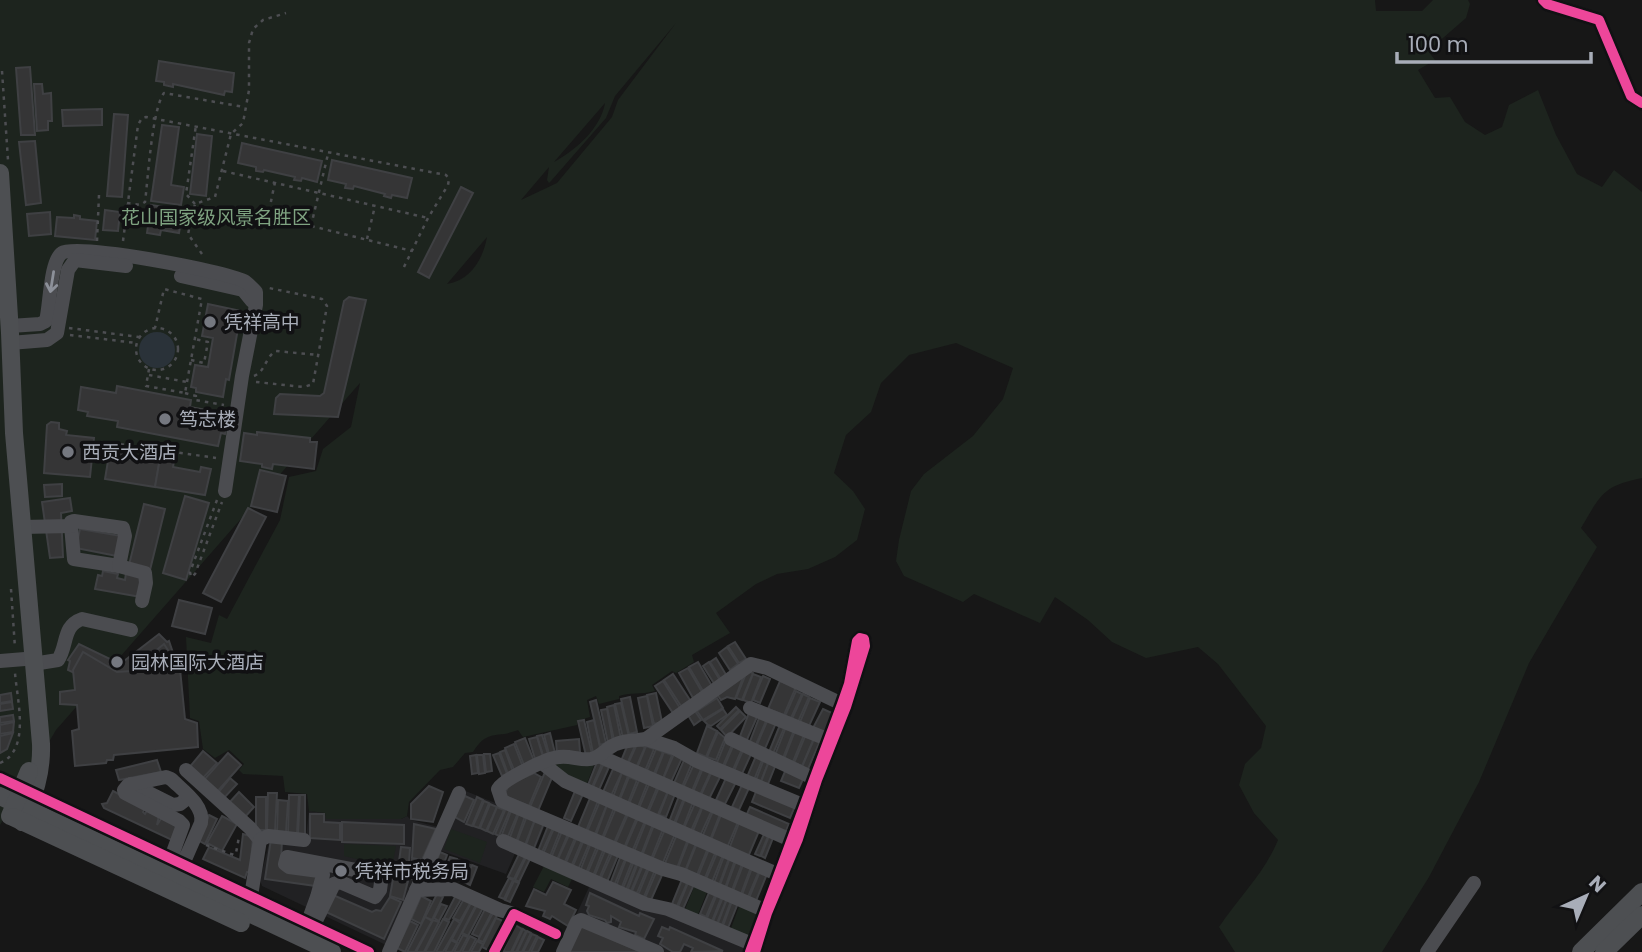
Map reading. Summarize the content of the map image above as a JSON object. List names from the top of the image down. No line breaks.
{"parks":["花山国家级风景名胜区"],"places":["凭祥高中","笃志楼","西贡大酒店","园林国际大酒店","凭祥市税务局"],"scale_bar":"100 m","north":"top right"}
